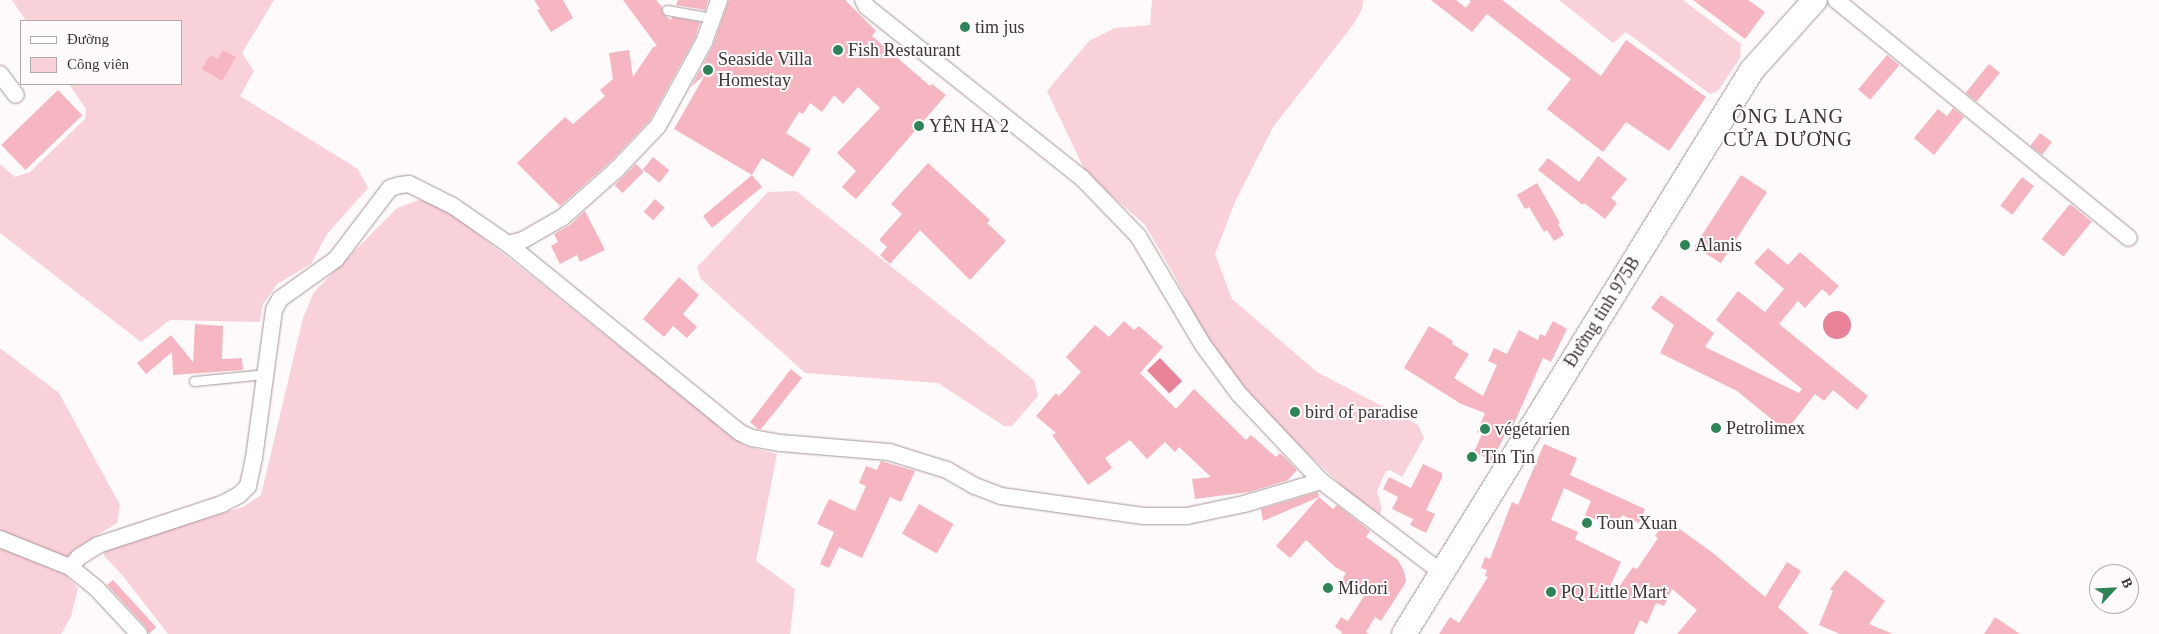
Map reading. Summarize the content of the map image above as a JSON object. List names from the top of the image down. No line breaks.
{"streets":{"main road":["Đường tỉnh 975B"]},"districts":["ÔNG LANG CỬA DƯƠNG"],"places":["tim jus","Fish Restaurant","Seaside Villa Homestay","YÊN HA 2","Alanis","bird of paradise","Petrolimex","végétarien","Tin Tin","Toun Xuan","Midori","PQ Little Mart"],"legend":["Đường","Công viên"],"north":"top right"}
